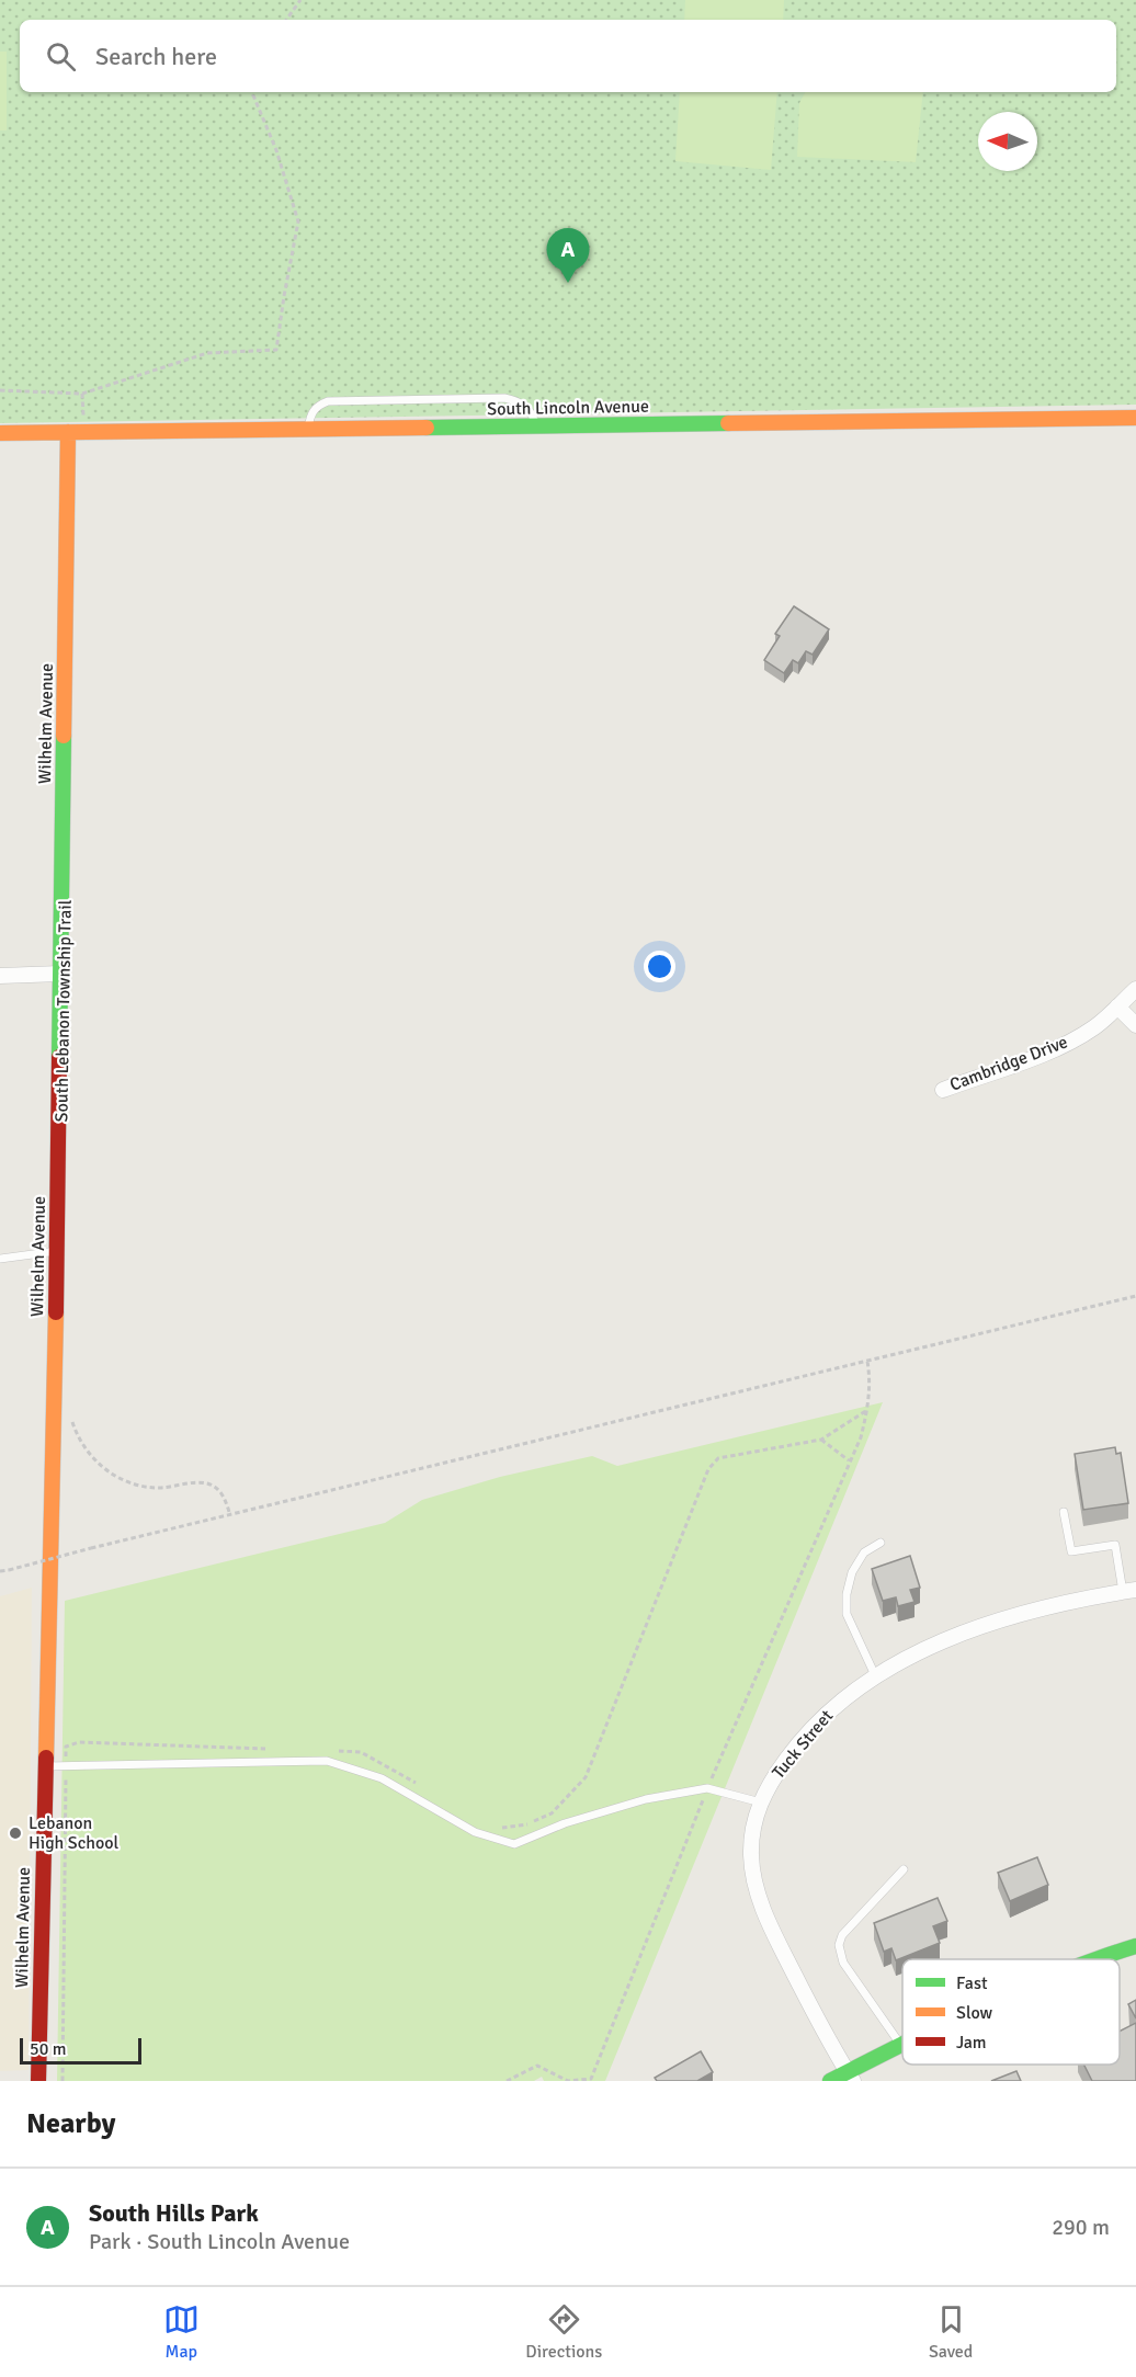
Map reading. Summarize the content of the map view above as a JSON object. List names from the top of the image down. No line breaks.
{"streets":{"street":["South Lincoln Avenue","Wilhelm Avenue","Cambridge Drive","Tuck Street"]},"crossings":[["South Lincoln Avenue","Wilhelm Avenue"]],"places":["Lebanon High School"],"legend":["Fast","Slow","Jam"],"scale_bar":"50 m","north":"left","page":{"search":"Search here","pins":"A","scale":"50 m","heading":"Nearby","list":[{"mark":"A","name":"South Hills Park","note":"Park · South Lincoln Avenue","value":"290 m"}],"nav":["Map","Directions","Saved"]}}
